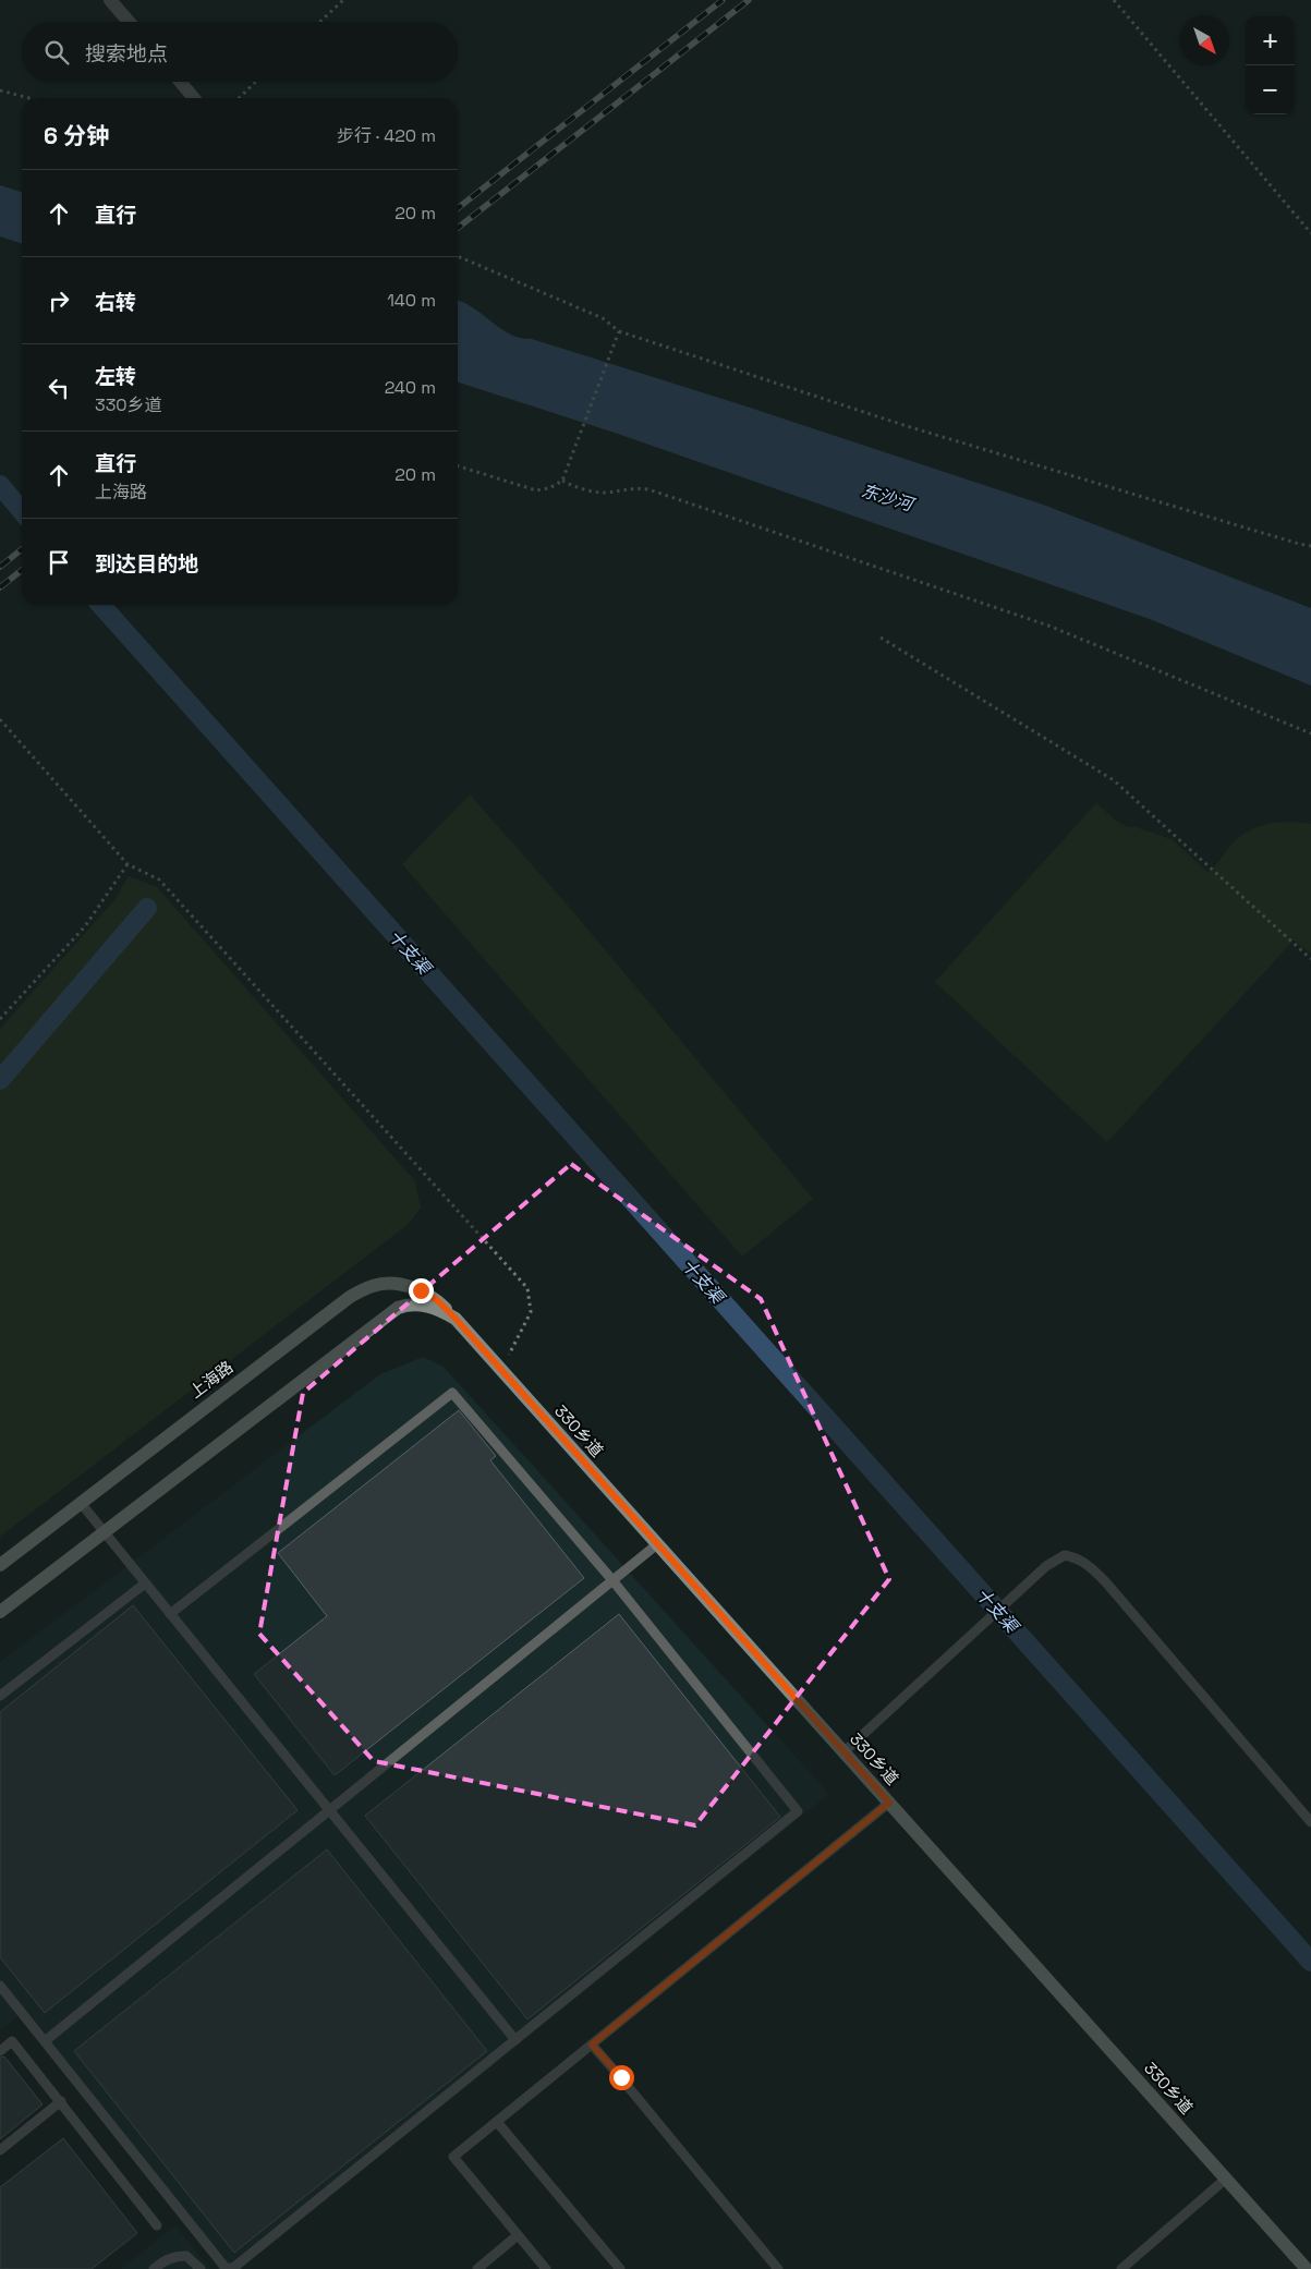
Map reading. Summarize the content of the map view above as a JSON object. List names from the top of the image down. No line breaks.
{"streets":{"street":["上海路","330乡道"]},"crossings":[["上海路","330乡道"]],"water":["东沙河","十支渠"],"north":"bottom right","page":{"map_buttons":["+","−"],"search":"搜索地点","heading":["6 分钟","步行 · 420 m"],"list":[["直行","20 m"],["右转","140 m"],["左转","330乡道","240 m"],["直行","上海路","20 m"],"到达目的地"]}}
